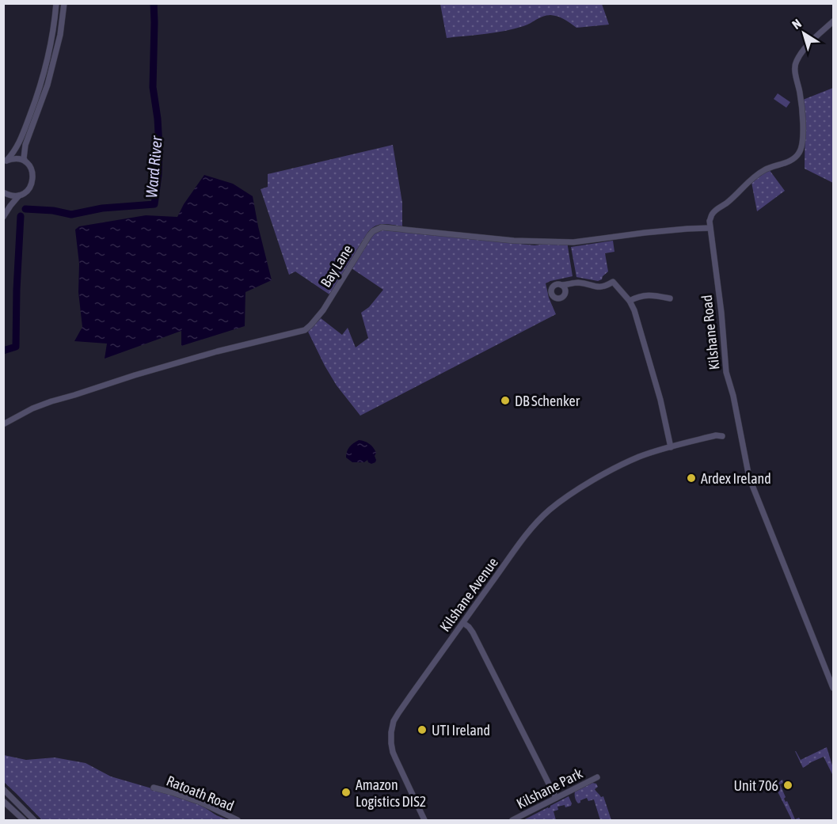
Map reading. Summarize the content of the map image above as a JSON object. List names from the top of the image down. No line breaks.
{"streets":{"street":["Bay Lane","Kilshane Road","Kilshane Avenue","Kilshane Park","Ratoath Road"]},"crossings":[["Bay Lane","Kilshane Road"]],"water":["Ward River"],"places":["DB Schenker","Ardex Ireland","UTI Ireland","Unit 706","Amazon Logistics DIS2"],"north":"top left"}
